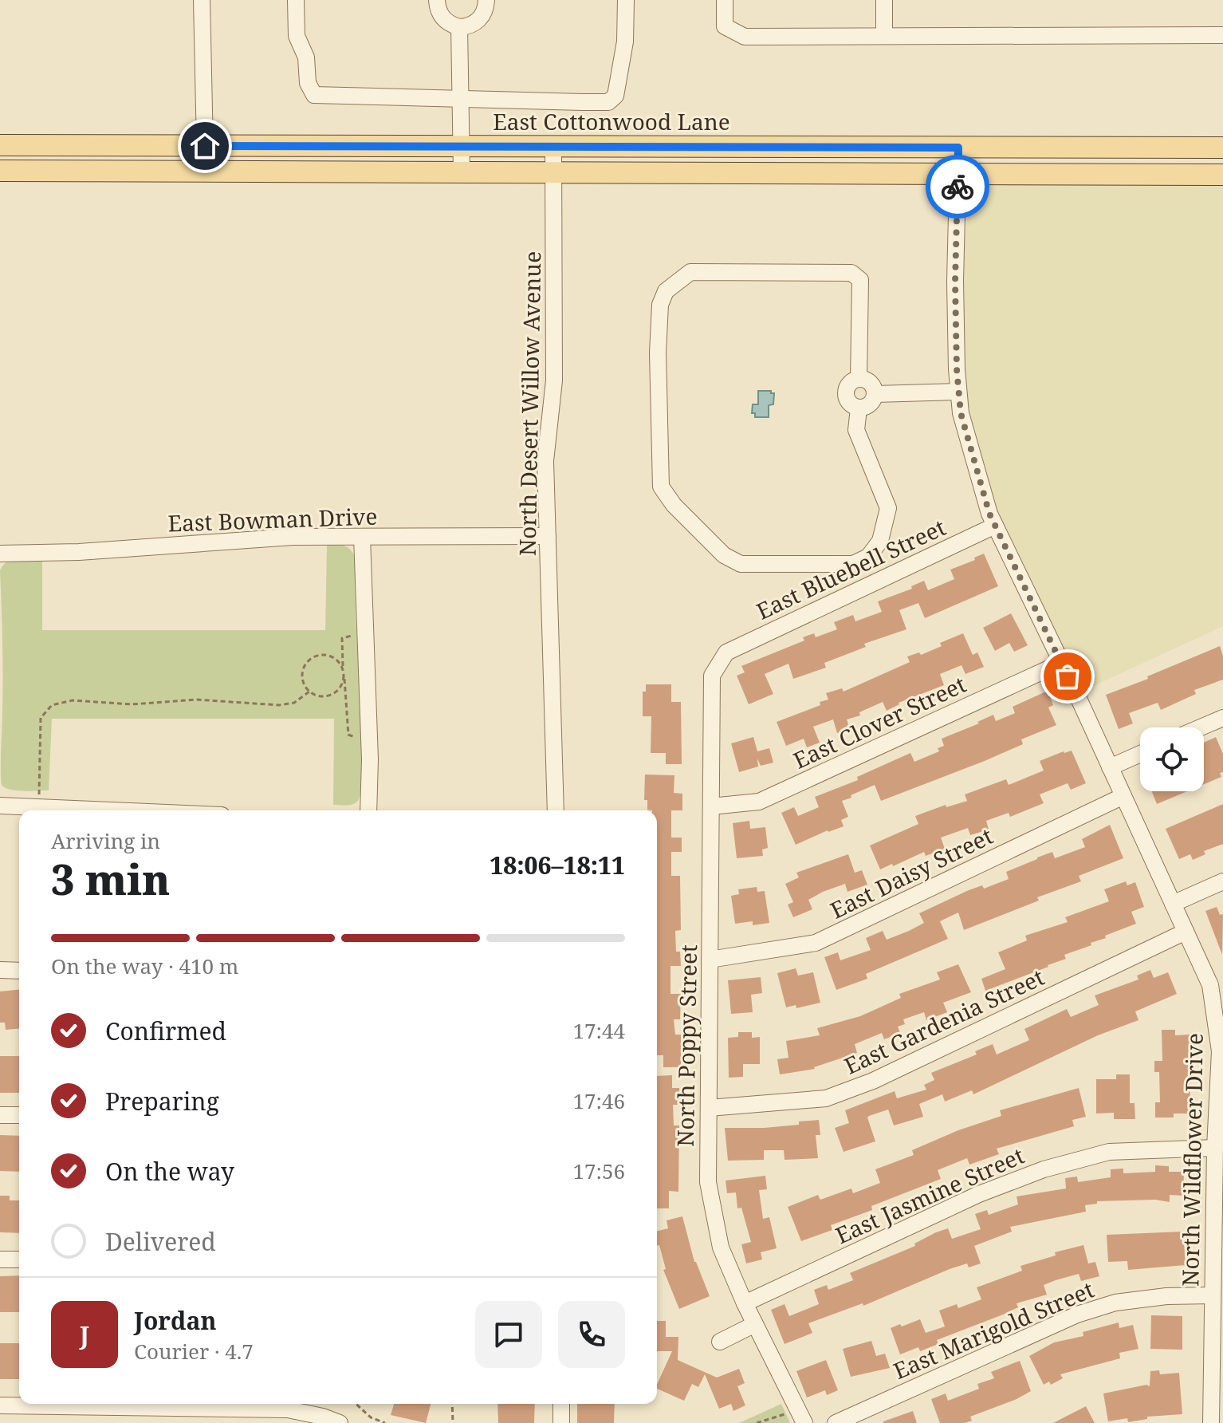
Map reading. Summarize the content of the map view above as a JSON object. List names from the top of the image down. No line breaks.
{"streets":{"main road":["East Cottonwood Lane"],"street":["North Desert Willow Avenue","East Bowman Drive","East Bluebell Street","East Clover Street","East Daisy Street","East Gardenia Street","North Poppy Street","North Wildflower Drive","East Jasmine Street","East Marigold Street"]},"crossings":[["East Cottonwood Lane","North Desert Willow Avenue"],["East Cottonwood Lane","North Wildflower Drive"],["North Desert Willow Avenue","East Bowman Drive"],["East Bluebell Street","North Poppy Street"],["East Bluebell Street","North Wildflower Drive"],["East Clover Street","North Poppy Street"],["East Clover Street","North Wildflower Drive"],["East Daisy Street","North Poppy Street"],["East Daisy Street","North Wildflower Drive"],["East Gardenia Street","North Poppy Street"],["East Gardenia Street","North Wildflower Drive"],["North Poppy Street","East Jasmine Street"],["North Wildflower Drive","East Jasmine Street"],["North Wildflower Drive","East Marigold Street"]],"page":{"heading":["3 min","Arriving in","18:06–18:11"],"panel":["Jordan","Courier · 4.7"],"bar":"On the way · 410 m","list":[["Confirmed","17:44"],["Preparing","17:46"],["On the way","17:56"],"Delivered"],"round":"J"}}
